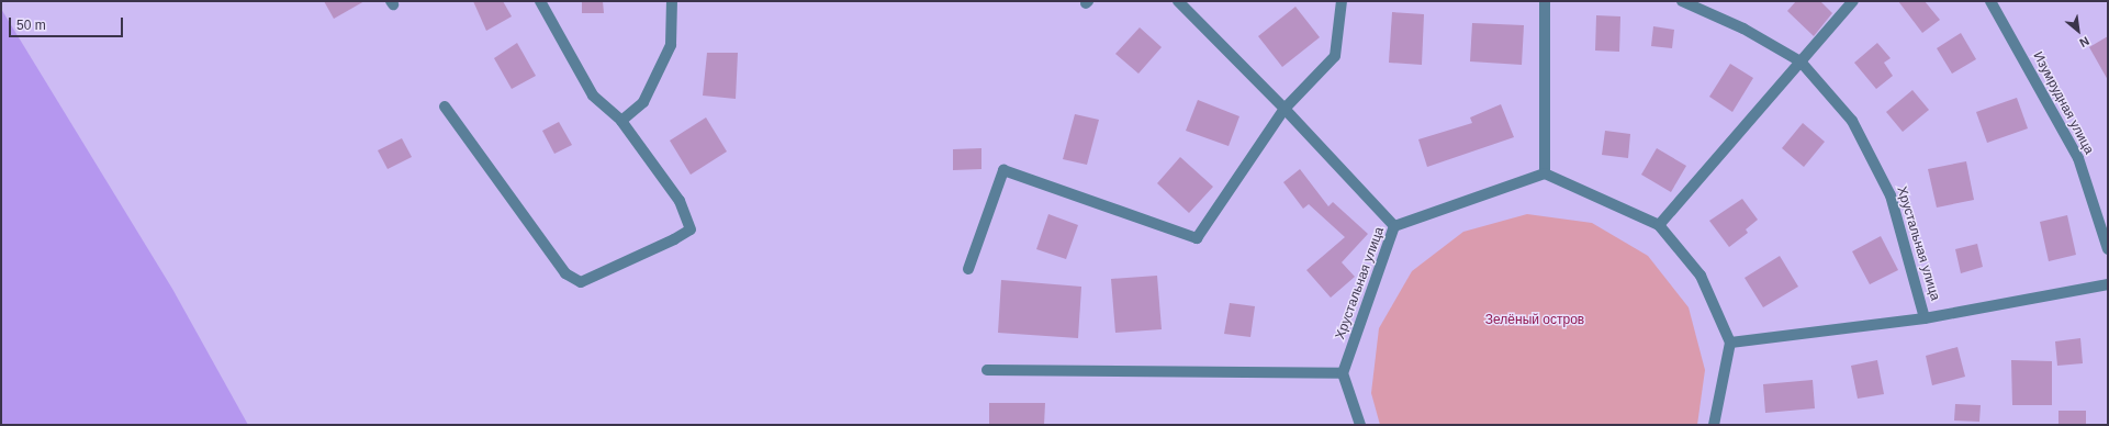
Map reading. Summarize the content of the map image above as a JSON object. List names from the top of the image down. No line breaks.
{"streets":{"street":["Изумрудная улица","Хрустальная улица"]},"parks":["Зелёный остров"],"scale_bar":"50 m","north":"bottom right"}
